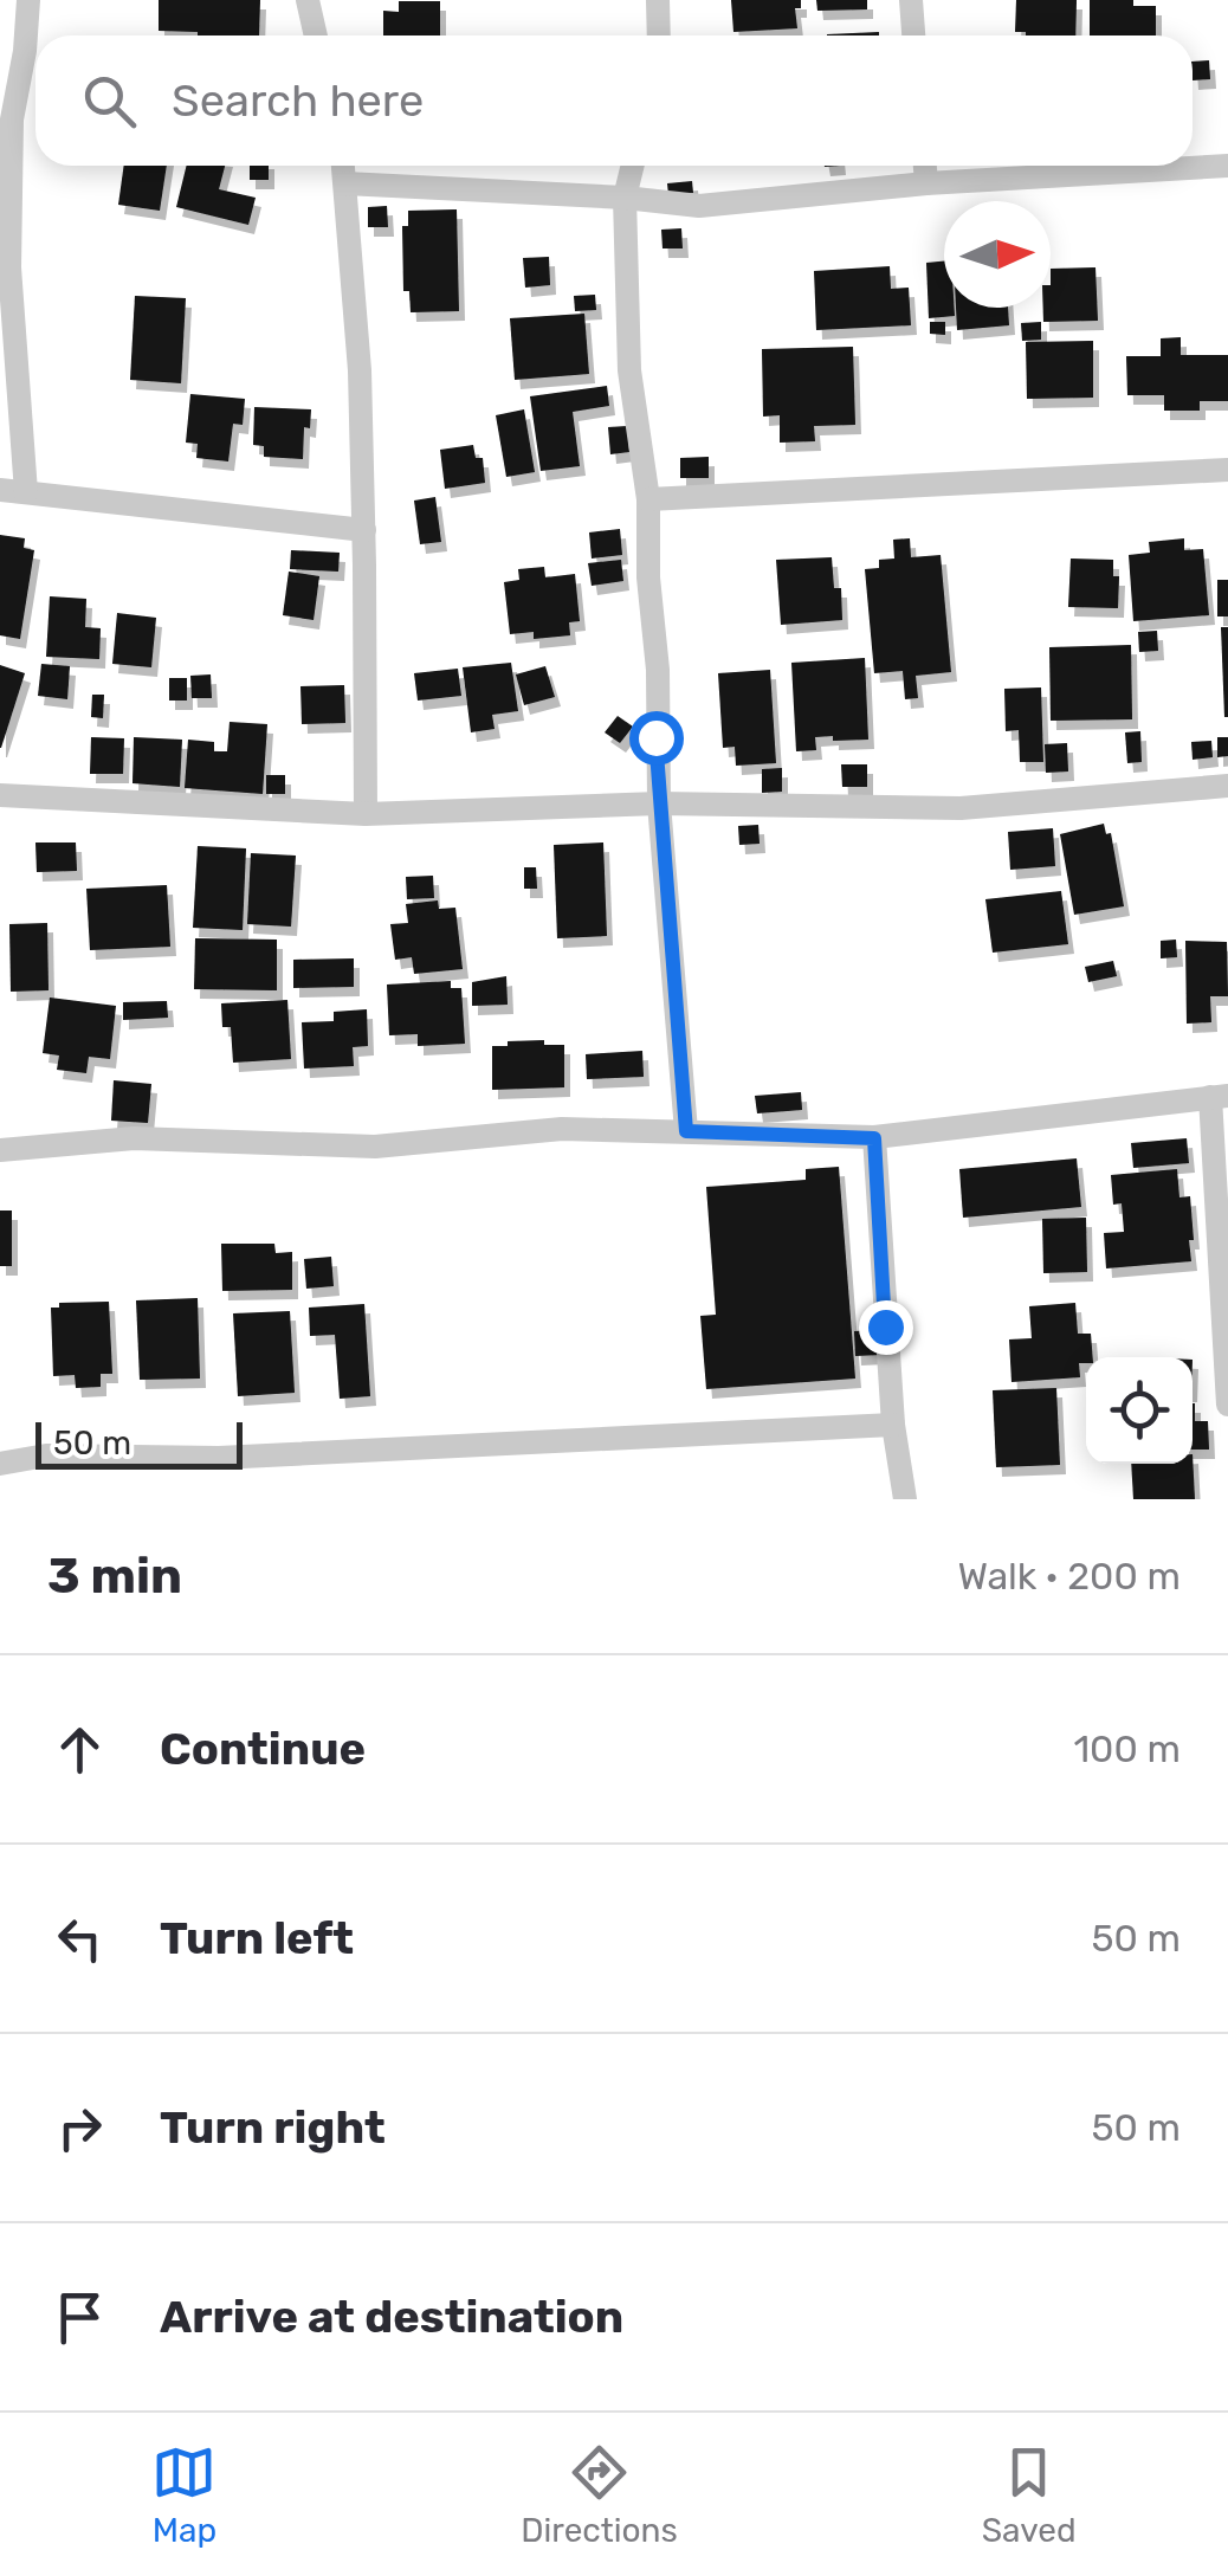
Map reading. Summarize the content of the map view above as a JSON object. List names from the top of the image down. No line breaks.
{"scale_bar":"50 m","north":"right","page":{"search":"Search here","scale":"50 m","heading":["3 min","Walk · 200 m"],"list":[["Continue","100 m"],["Turn left","50 m"],["Turn right","50 m"],"Arrive at destination"],"nav":["Map","Directions","Saved"]}}
